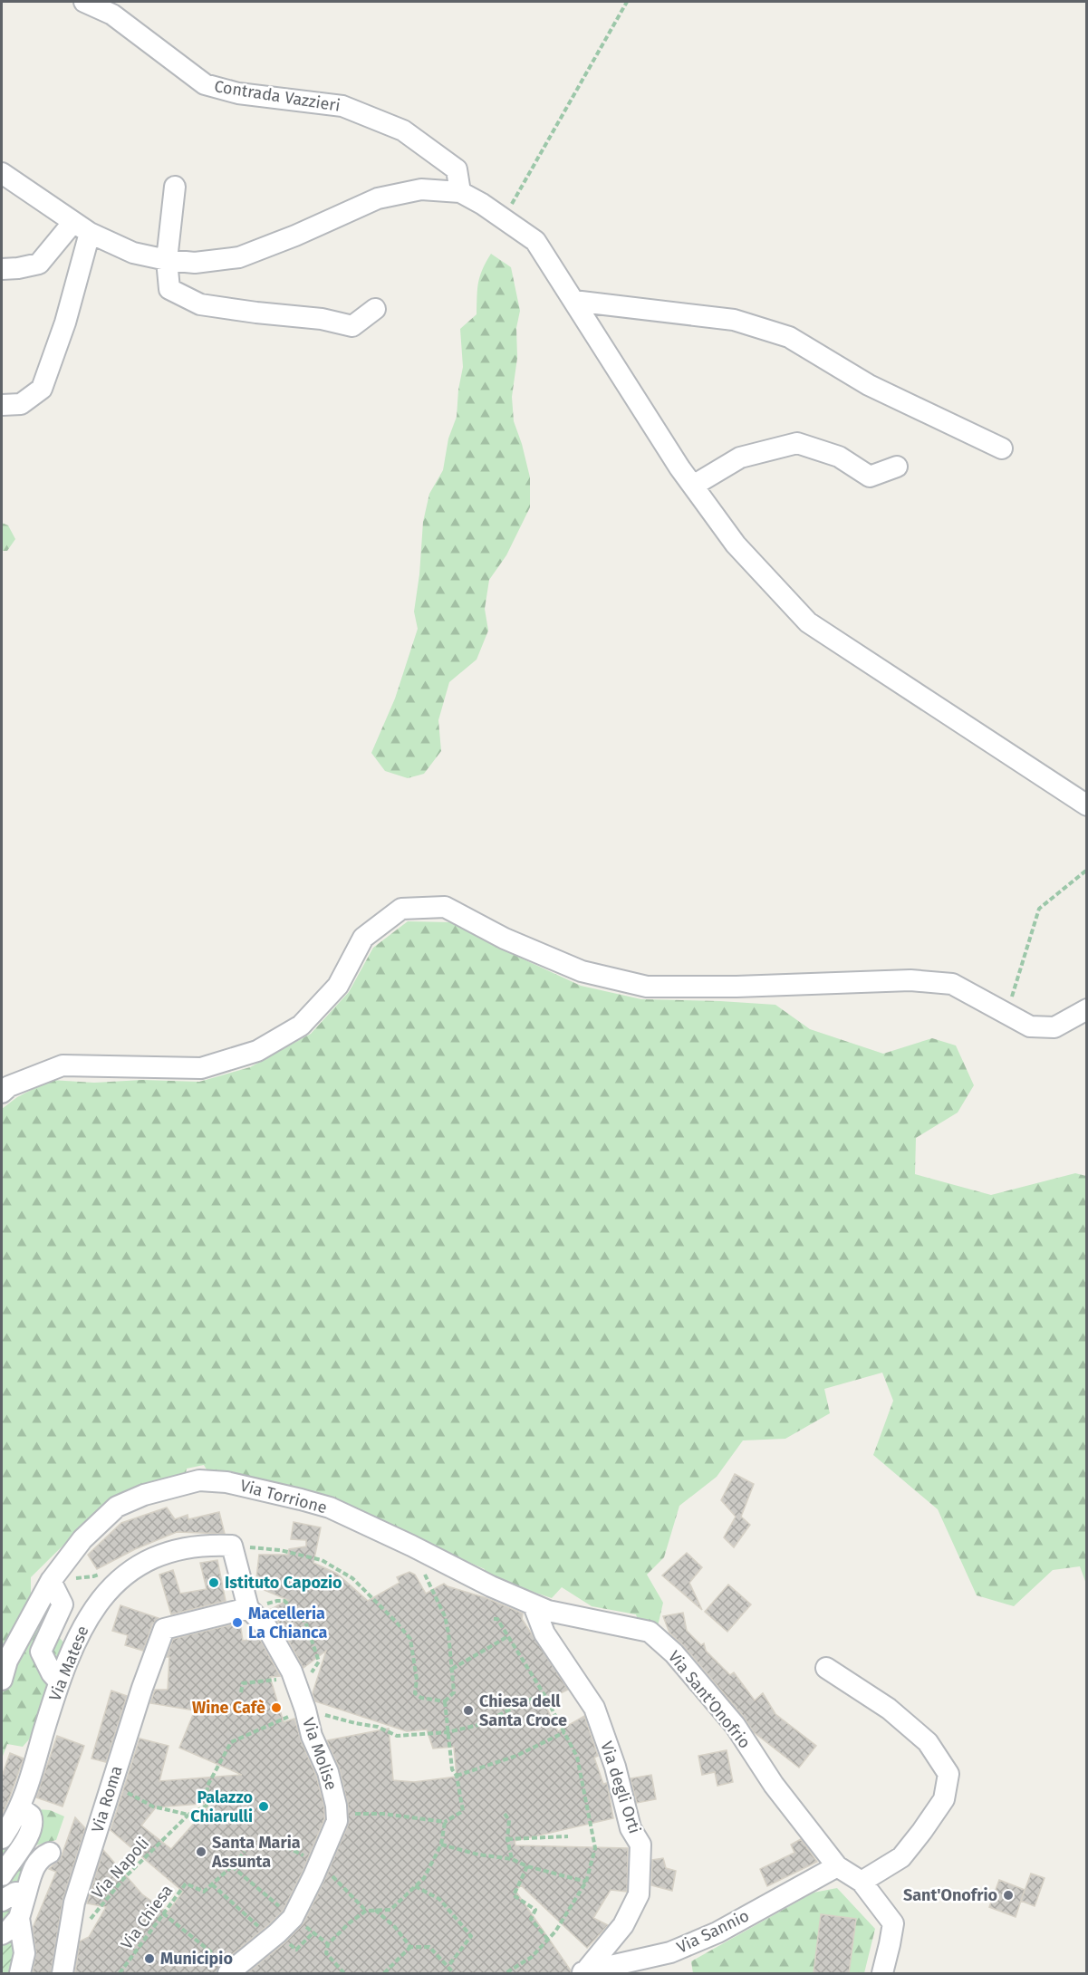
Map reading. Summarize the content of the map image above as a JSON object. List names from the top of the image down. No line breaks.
{"streets":{"street":["Contrada Vazzieri","Via Torrione","Via Matese","Via Sant'Onofrio","Via Molise","Via degli Orti","Via Roma","Via Sannio"],"path":["Via Napoli","Via Chiesa"]},"crossings":[["Via Torrione","Via Sant'Onofrio"],["Via Torrione","Via degli Orti"],["Via Sant'Onofrio","Via degli Orti"],["Via Sant'Onofrio","Via Sannio"],["Via Molise","Via Roma"],["Via degli Orti","Via Sannio"],["Via Roma","Via Napoli"]],"places":["Istituto Capozio","Macelleria La Chianca","Wine Cafè","Chiesa dell Santa Croce","Palazzo Chiarulli","Santa Maria Assunta","Sant'Onofrio","Municipio"]}
